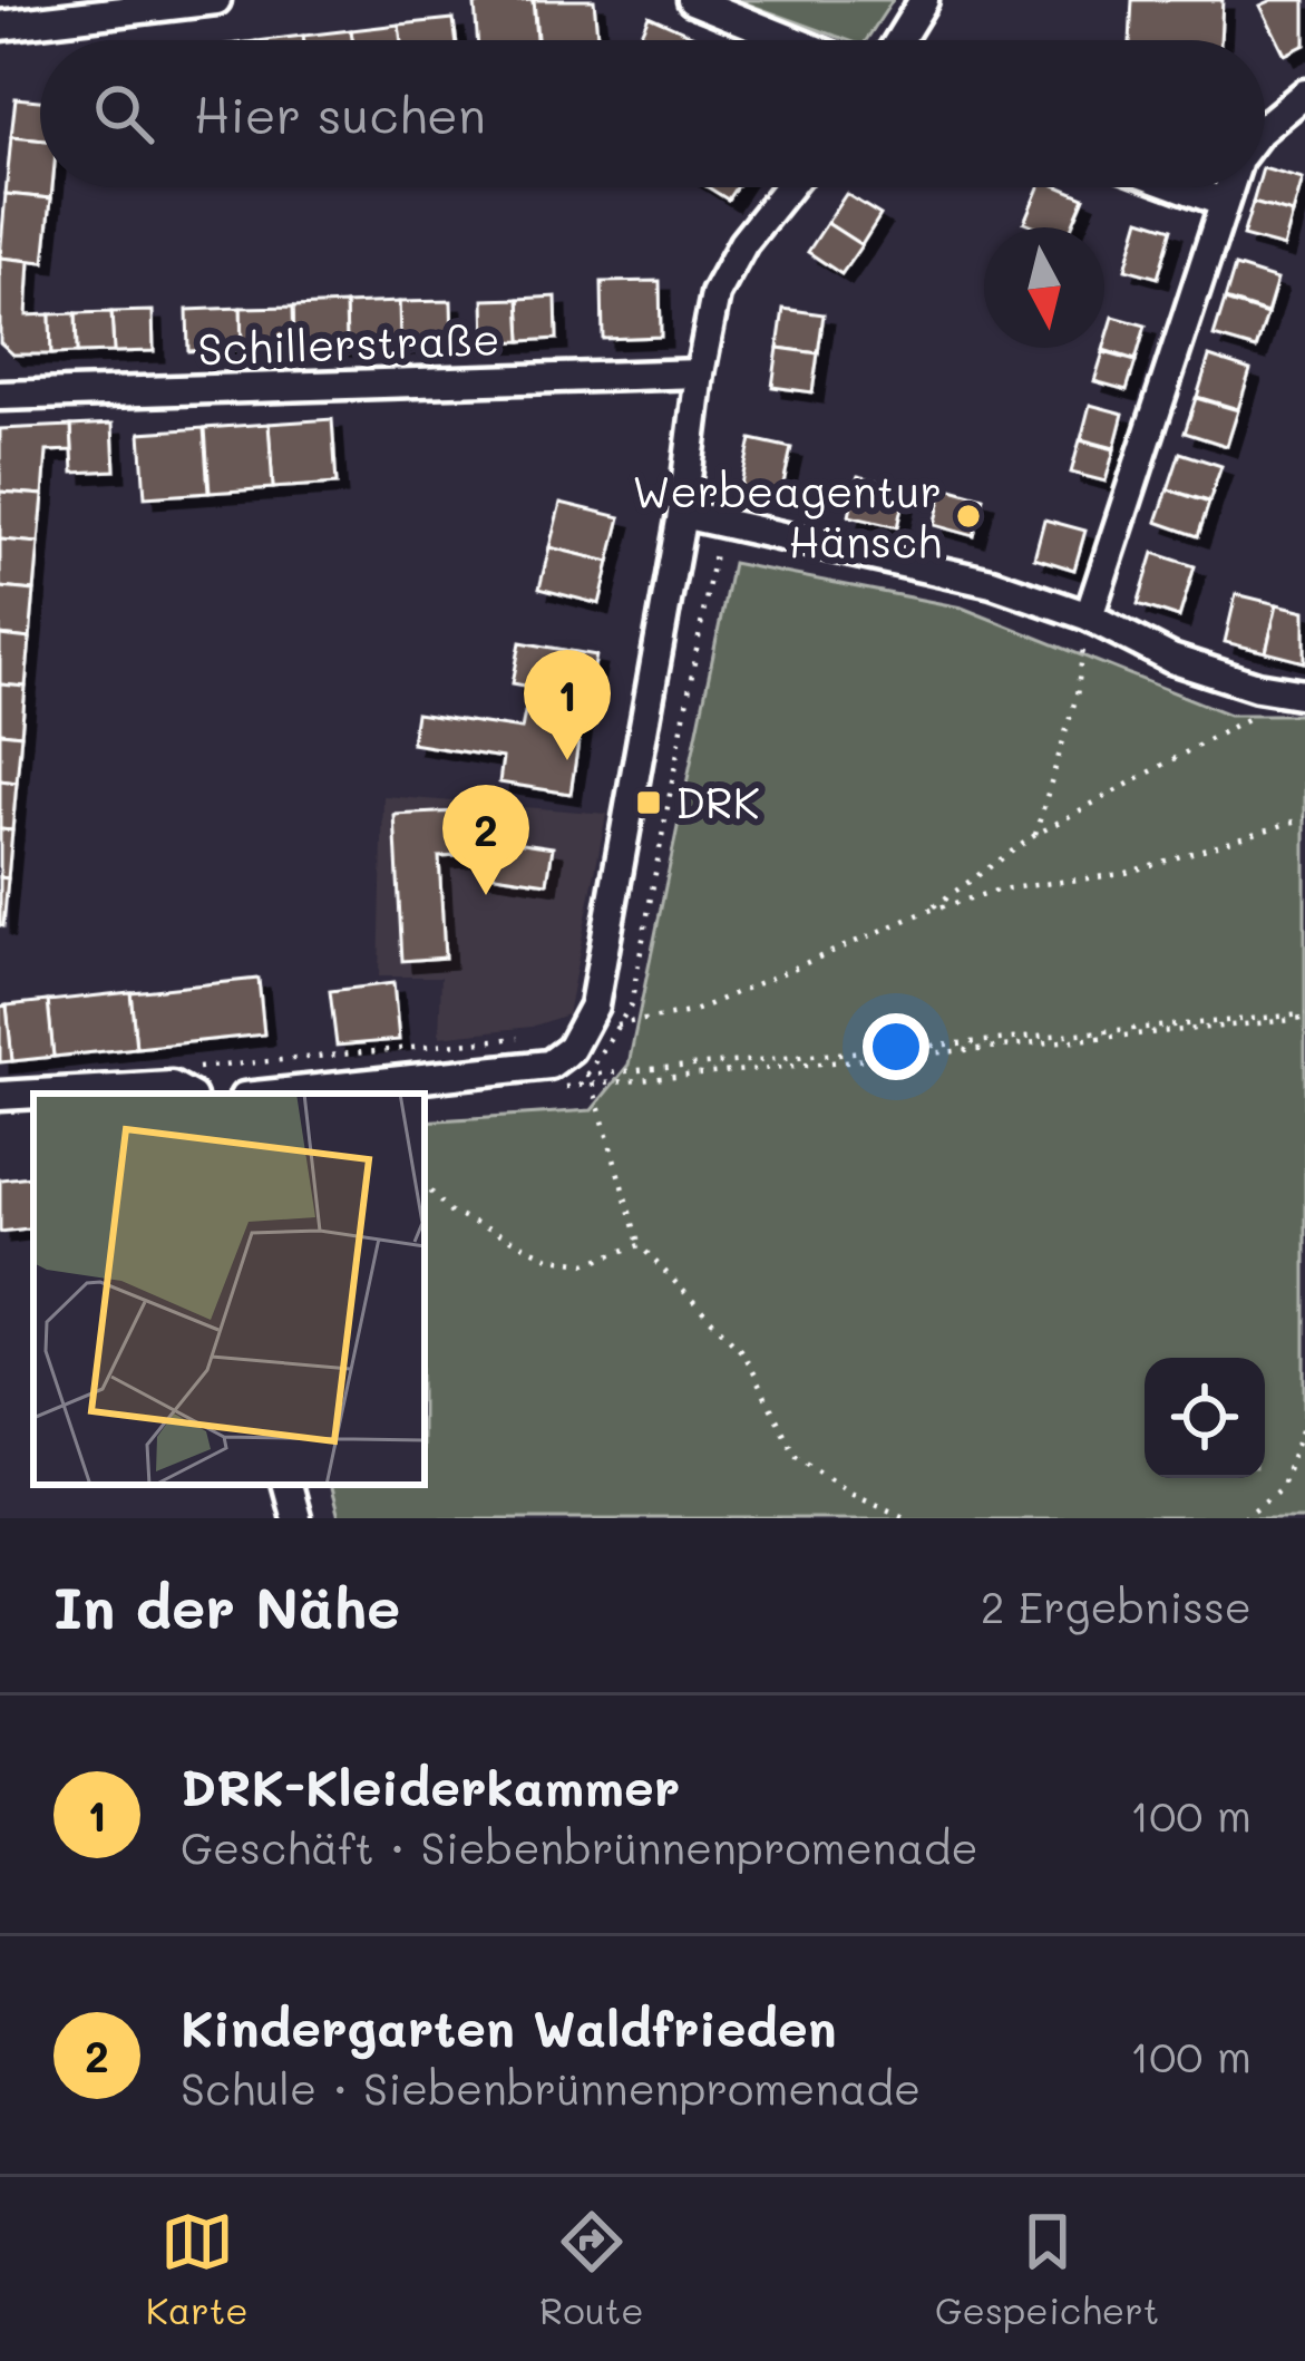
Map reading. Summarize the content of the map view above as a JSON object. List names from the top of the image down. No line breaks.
{"streets":{"street":["Schillerstraße"]},"places":{"other":["Werbeagentur Hänsch"],"transit":["DRK"]},"north":"bottom","page":{"search":"Hier suchen","pins":["1","2"],"heading":["In der Nähe","2 Ergebnisse"],"list":[{"mark":"1","name":"DRK-Kleiderkammer","note":"Geschäft · Siebenbrünnenpromenade","value":"100 m"},{"mark":"2","name":"Kindergarten Waldfrieden","note":"Schule · Siebenbrünnenpromenade","value":"100 m"}],"nav":["Karte","Route","Gespeichert"]}}
